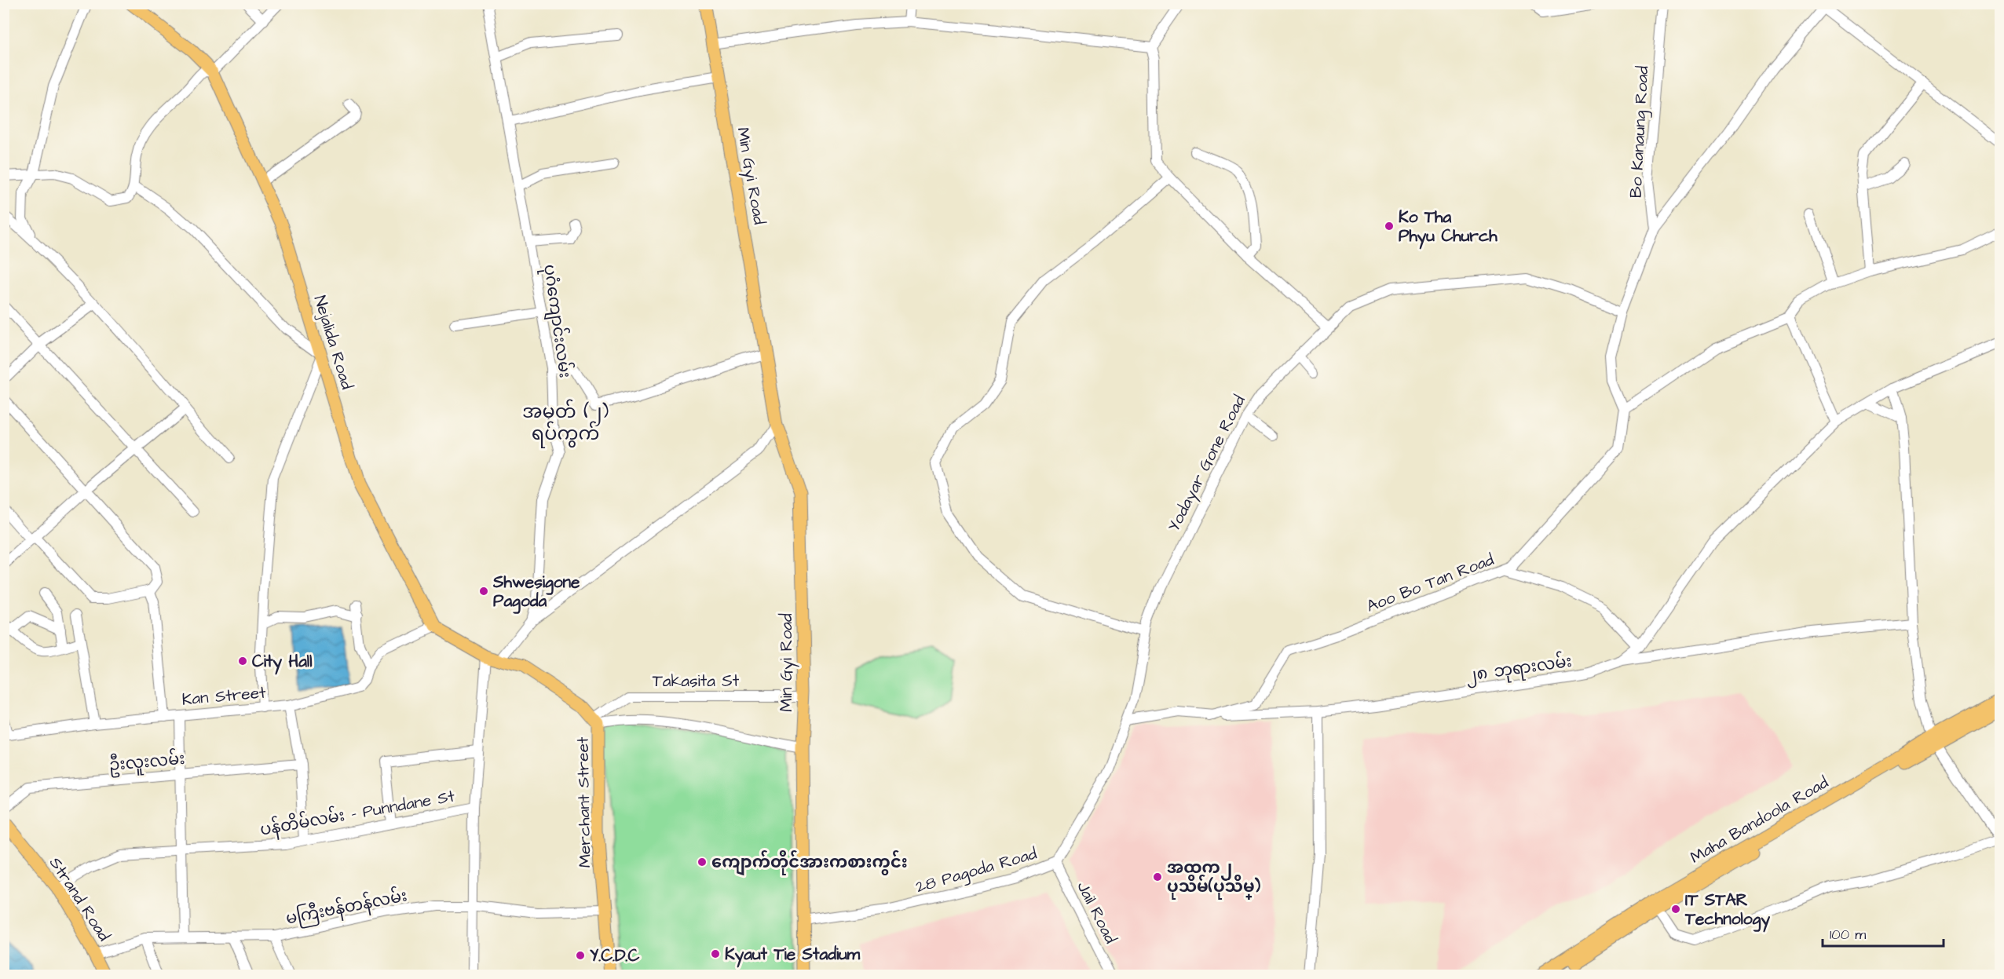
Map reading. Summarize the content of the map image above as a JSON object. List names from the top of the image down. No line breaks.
{"streets":{"main road":["Min Gyi Road","Nejalida Road","Merchant Street","Maha Bandoola Road","Strand Road"],"street":["Bo Kanaung Road","ပုဂံကျောင်းလမ်း","Yodayar Gone Road","Aoo Bo Tan Road","၂၈ ဘုရားလမ်း","Takasita St","Kan Street","ဦးလူးလမ်း","ပန်တိမ်လမ်း - Punndane St","28 Pagoda Road","မကြီးဗန်တန်လမ်း","Jail Road"]},"crossings":[["Bo Kanaung Road","Yodayar Gone Road"],["Min Gyi Road","Takasita St"],["Min Gyi Road","28 Pagoda Road"],["ပုဂံကျောင်းလမ်း","Merchant Street"],["Nejalida Road","Kan Street"],["Yodayar Gone Road","၂၈ ဘုရားလမ်း"],["Yodayar Gone Road","28 Pagoda Road"],["Aoo Bo Tan Road","၂၈ ဘုရားလမ်း"],["၂၈ ဘုရားလမ်း","28 Pagoda Road"],["Takasita St","Merchant Street"],["Merchant Street","မကြီးဗန်တန်လမ်း"],["ပန်တိမ်လမ်း - Punndane St","Strand Road"],["28 Pagoda Road","Jail Road"],["Strand Road","မကြီးဗန်တန်လမ်း"]],"districts":["အမှတ် (၂) ရပ်ကွက်"],"places":["Ko Tha Phyu Church","Shwesigone Pagoda","City Hall","ကျောက်တိုင်အားကစားကွင်း","အထက၂ ပုသိမ်(ပုသိမ္)","IT STAR Technology","Kyaut Tie Stadium","Y.C.D.C"],"scale_bar":"100 m"}
